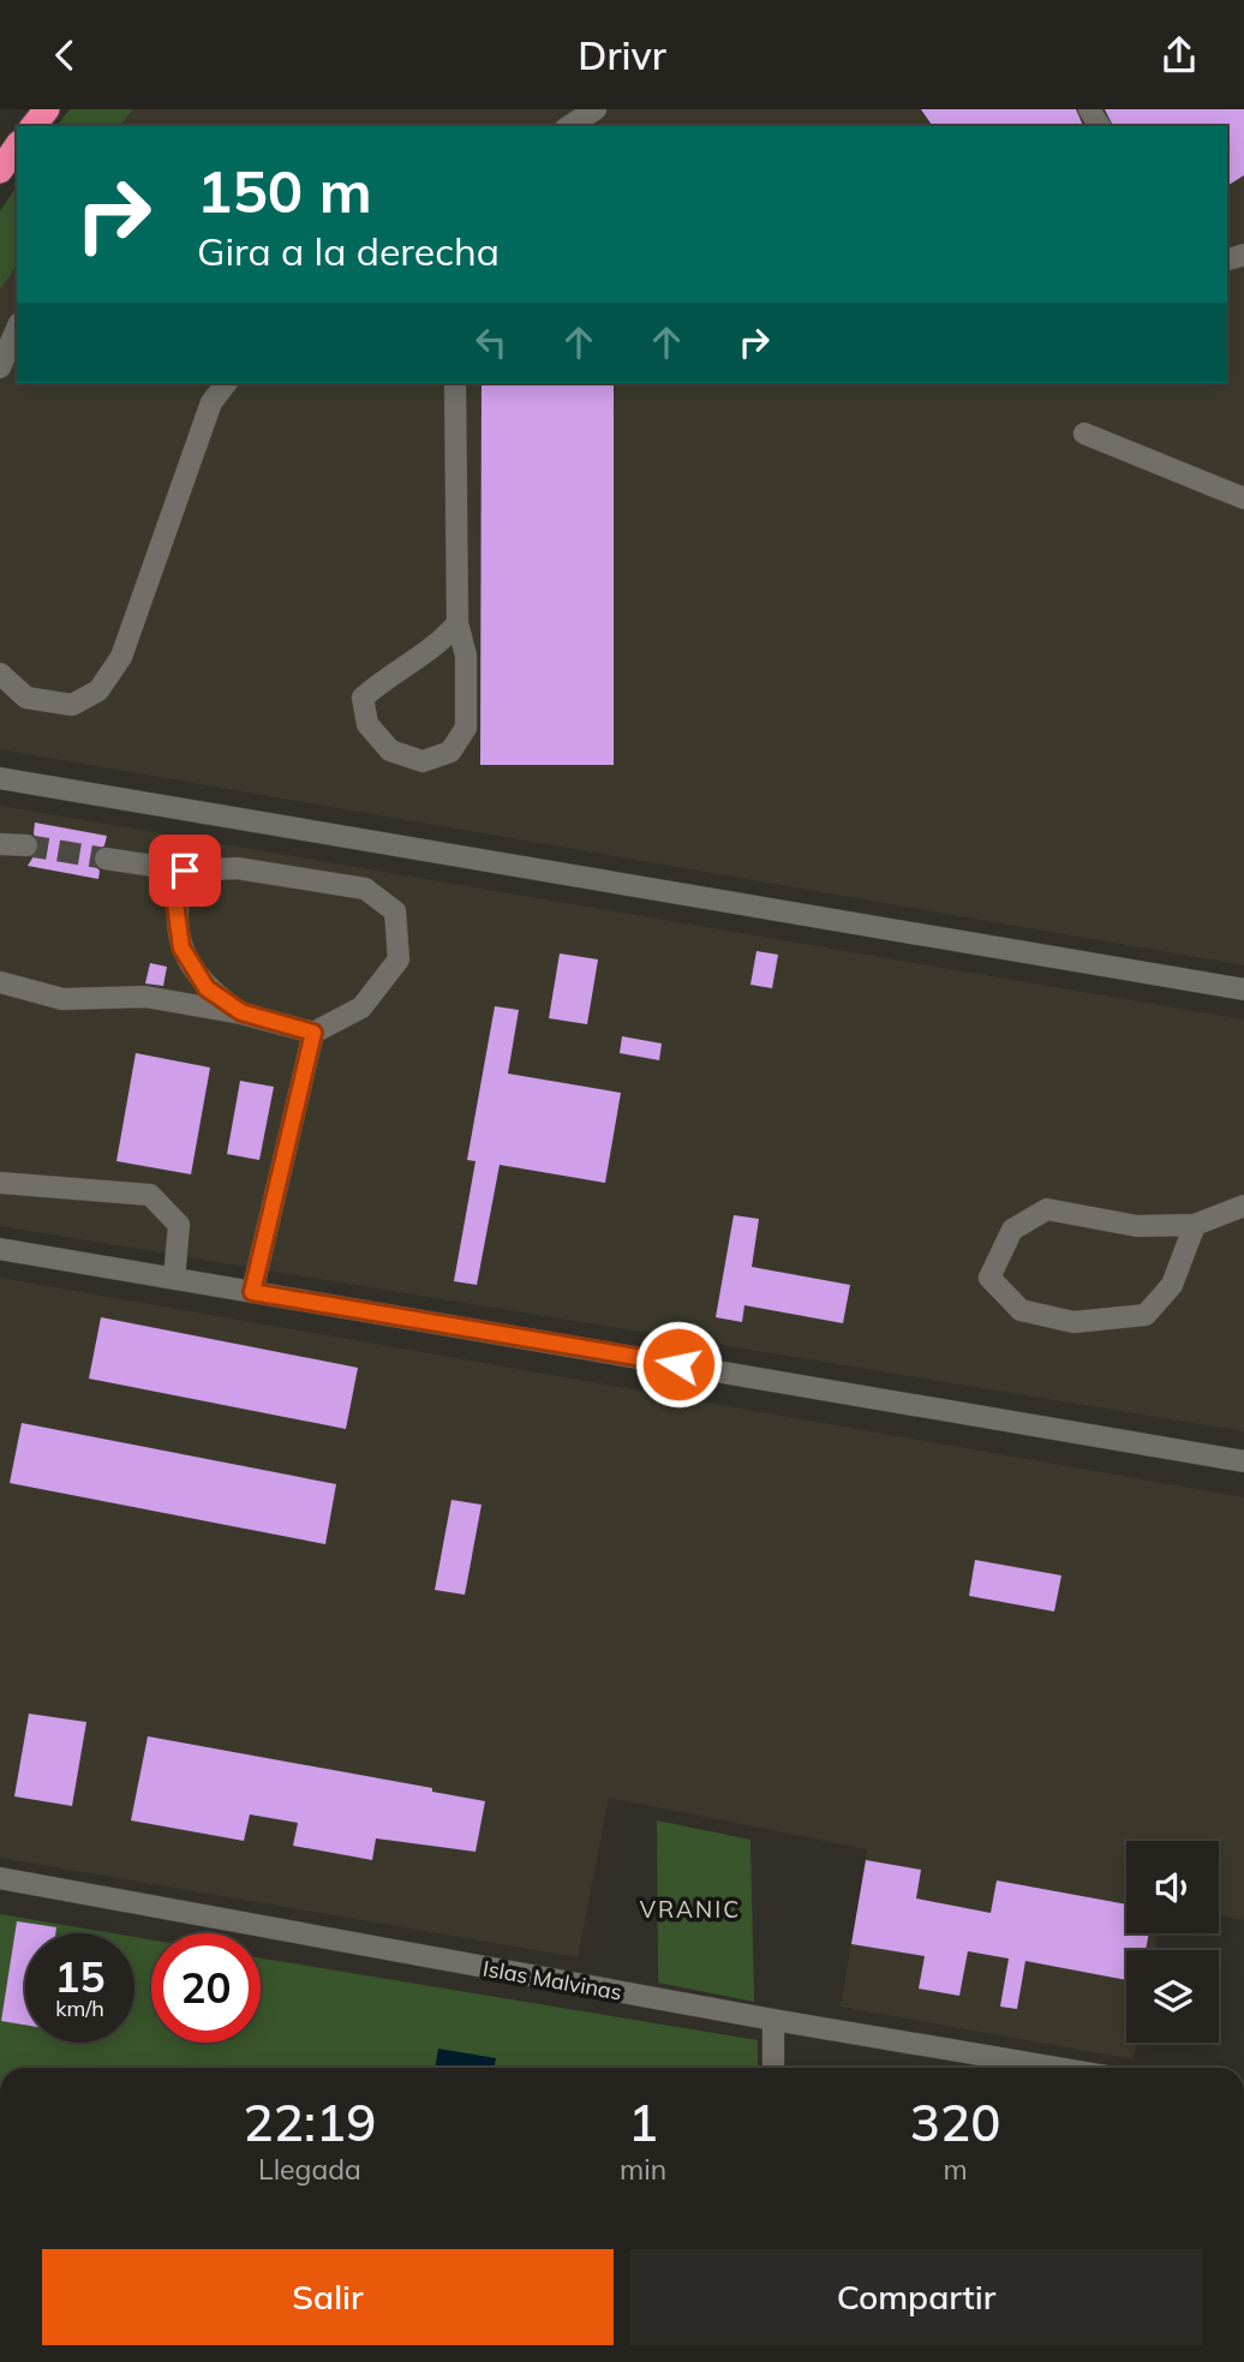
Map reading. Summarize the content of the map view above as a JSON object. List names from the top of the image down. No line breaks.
{"streets":{"street":["Islas Malvinas"]},"districts":["VRANIC"],"page":{"header":"Drivr","turn":["150 m","Gira a la derecha"],"speed":"15 km/h","limit":"20","eta":["22:19","Llegada","1","min","320","m"],"buttons":["Salir","Compartir"]}}
